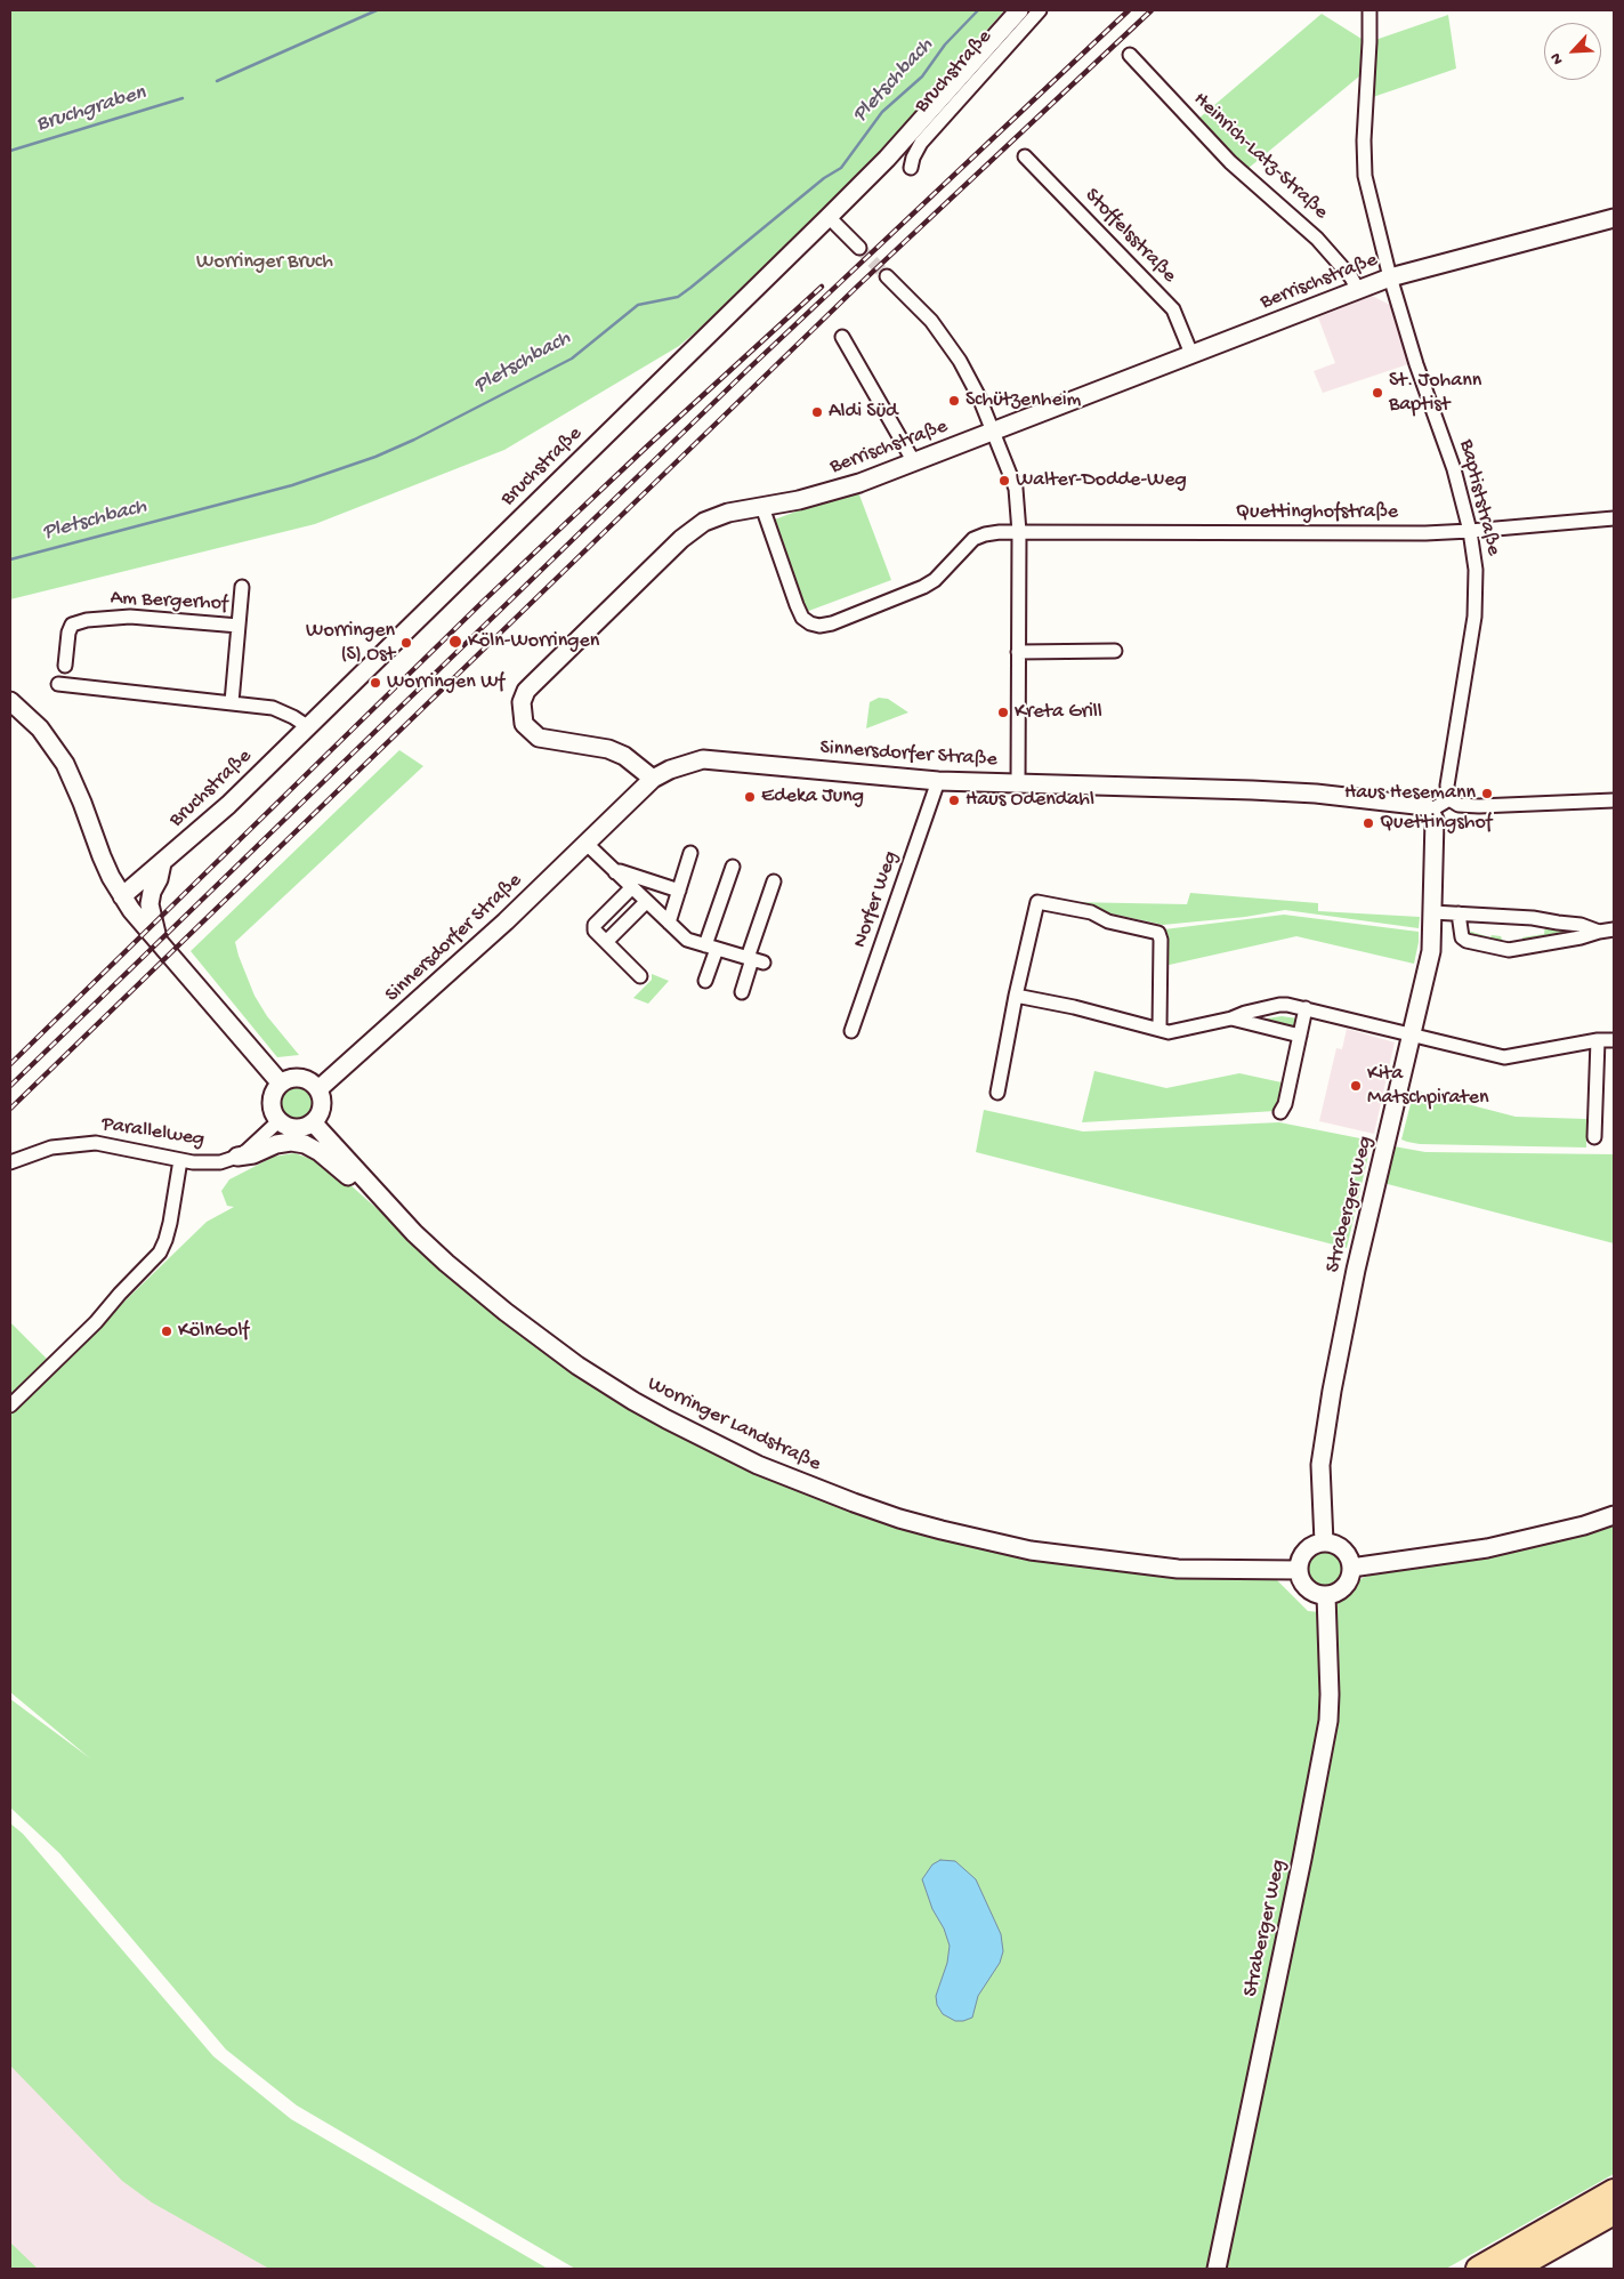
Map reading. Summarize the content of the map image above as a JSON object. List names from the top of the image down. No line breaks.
{"streets":{"main road":["Bruchstraße","Berrischstraße","Sinnersdorfer Straße","Straberger Weg","Worringer Landstraße"],"street":["Heinrich-Latz-Straße","Stoffelsstraße","Baptiststraße","Quettinghofstraße","Am Bergerhof","Norfer Weg","Parallelweg"]},"crossings":[["Heinrich-Latz-Straße","Berrischstraße"],["Stoffelsstraße","Berrischstraße"],["Berrischstraße","Baptiststraße"],["Berrischstraße","Quettinghofstraße"],["Berrischstraße","Sinnersdorfer Straße"],["Baptiststraße","Quettinghofstraße"],["Sinnersdorfer Straße","Norfer Weg"],["Sinnersdorfer Straße","Parallelweg"],["Sinnersdorfer Straße","Straberger Weg"],["Sinnersdorfer Straße","Worringer Landstraße"],["Parallelweg","Worringer Landstraße"],["Straberger Weg","Worringer Landstraße"]],"water":["Pletschbach","Bruchgraben"],"parks":["Worringer Bruch"],"places":["St. Johann Baptist","Schützenheim","Aldi Süd","Walter-Dodde-Weg","Köln-Worringen","Worringen (S) Ost","Worringen Wf","Kreta Grill","Haus Hesemann","Edeka Jung","Haus Odendahl","Quettingshof","Kita Matschpiraten","KölnGolf"],"north":"bottom left"}
